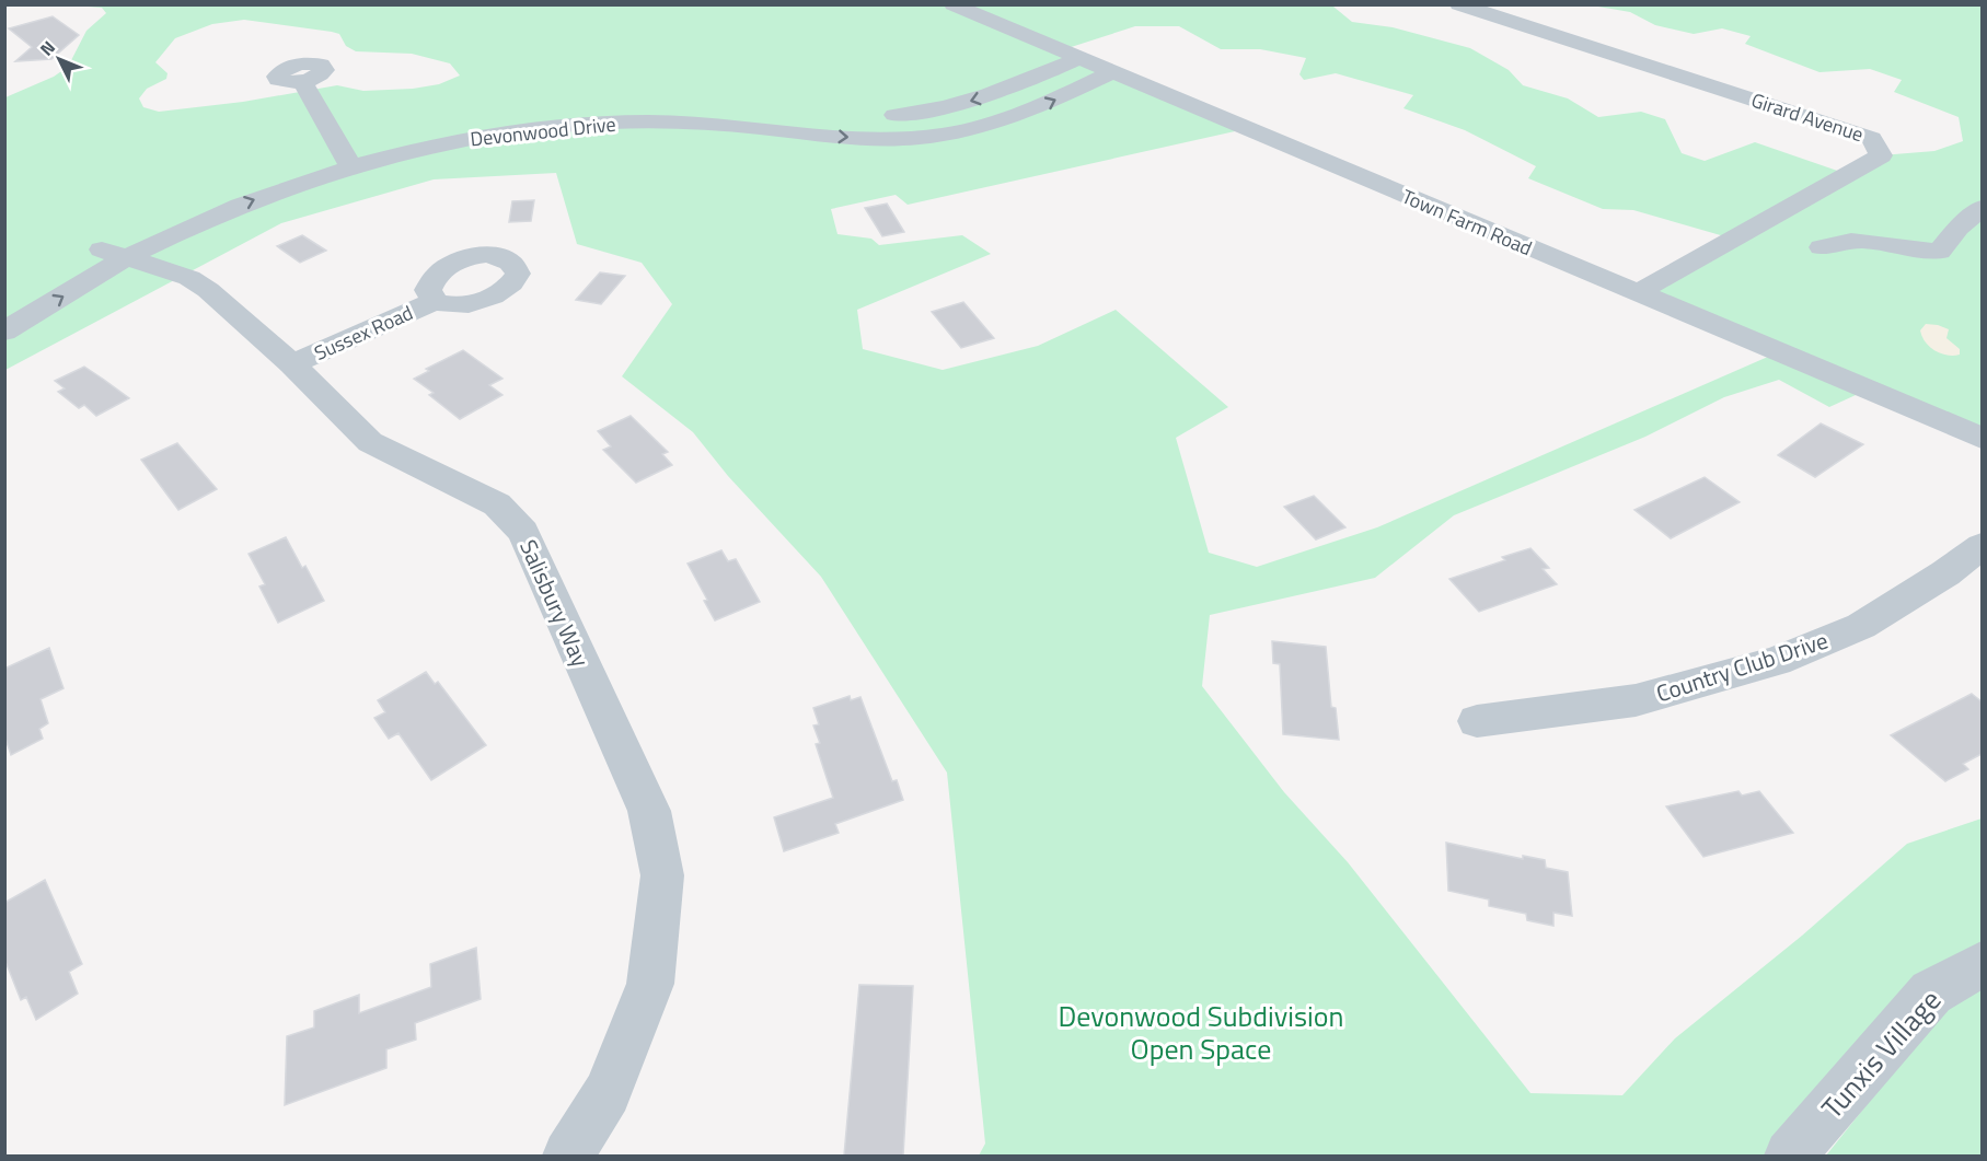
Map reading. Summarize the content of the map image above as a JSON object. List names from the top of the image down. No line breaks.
{"streets":{"street":["Girard Avenue","Devonwood Drive","Town Farm Road","Sussex Road","Salisbury Way","Country Club Drive","Tunxis Village"]},"crossings":[["Girard Avenue","Town Farm Road"],["Devonwood Drive","Town Farm Road"],["Devonwood Drive","Salisbury Way"],["Sussex Road","Salisbury Way"]],"parks":["Devonwood Subdivision Open Space"],"north":"top left"}
